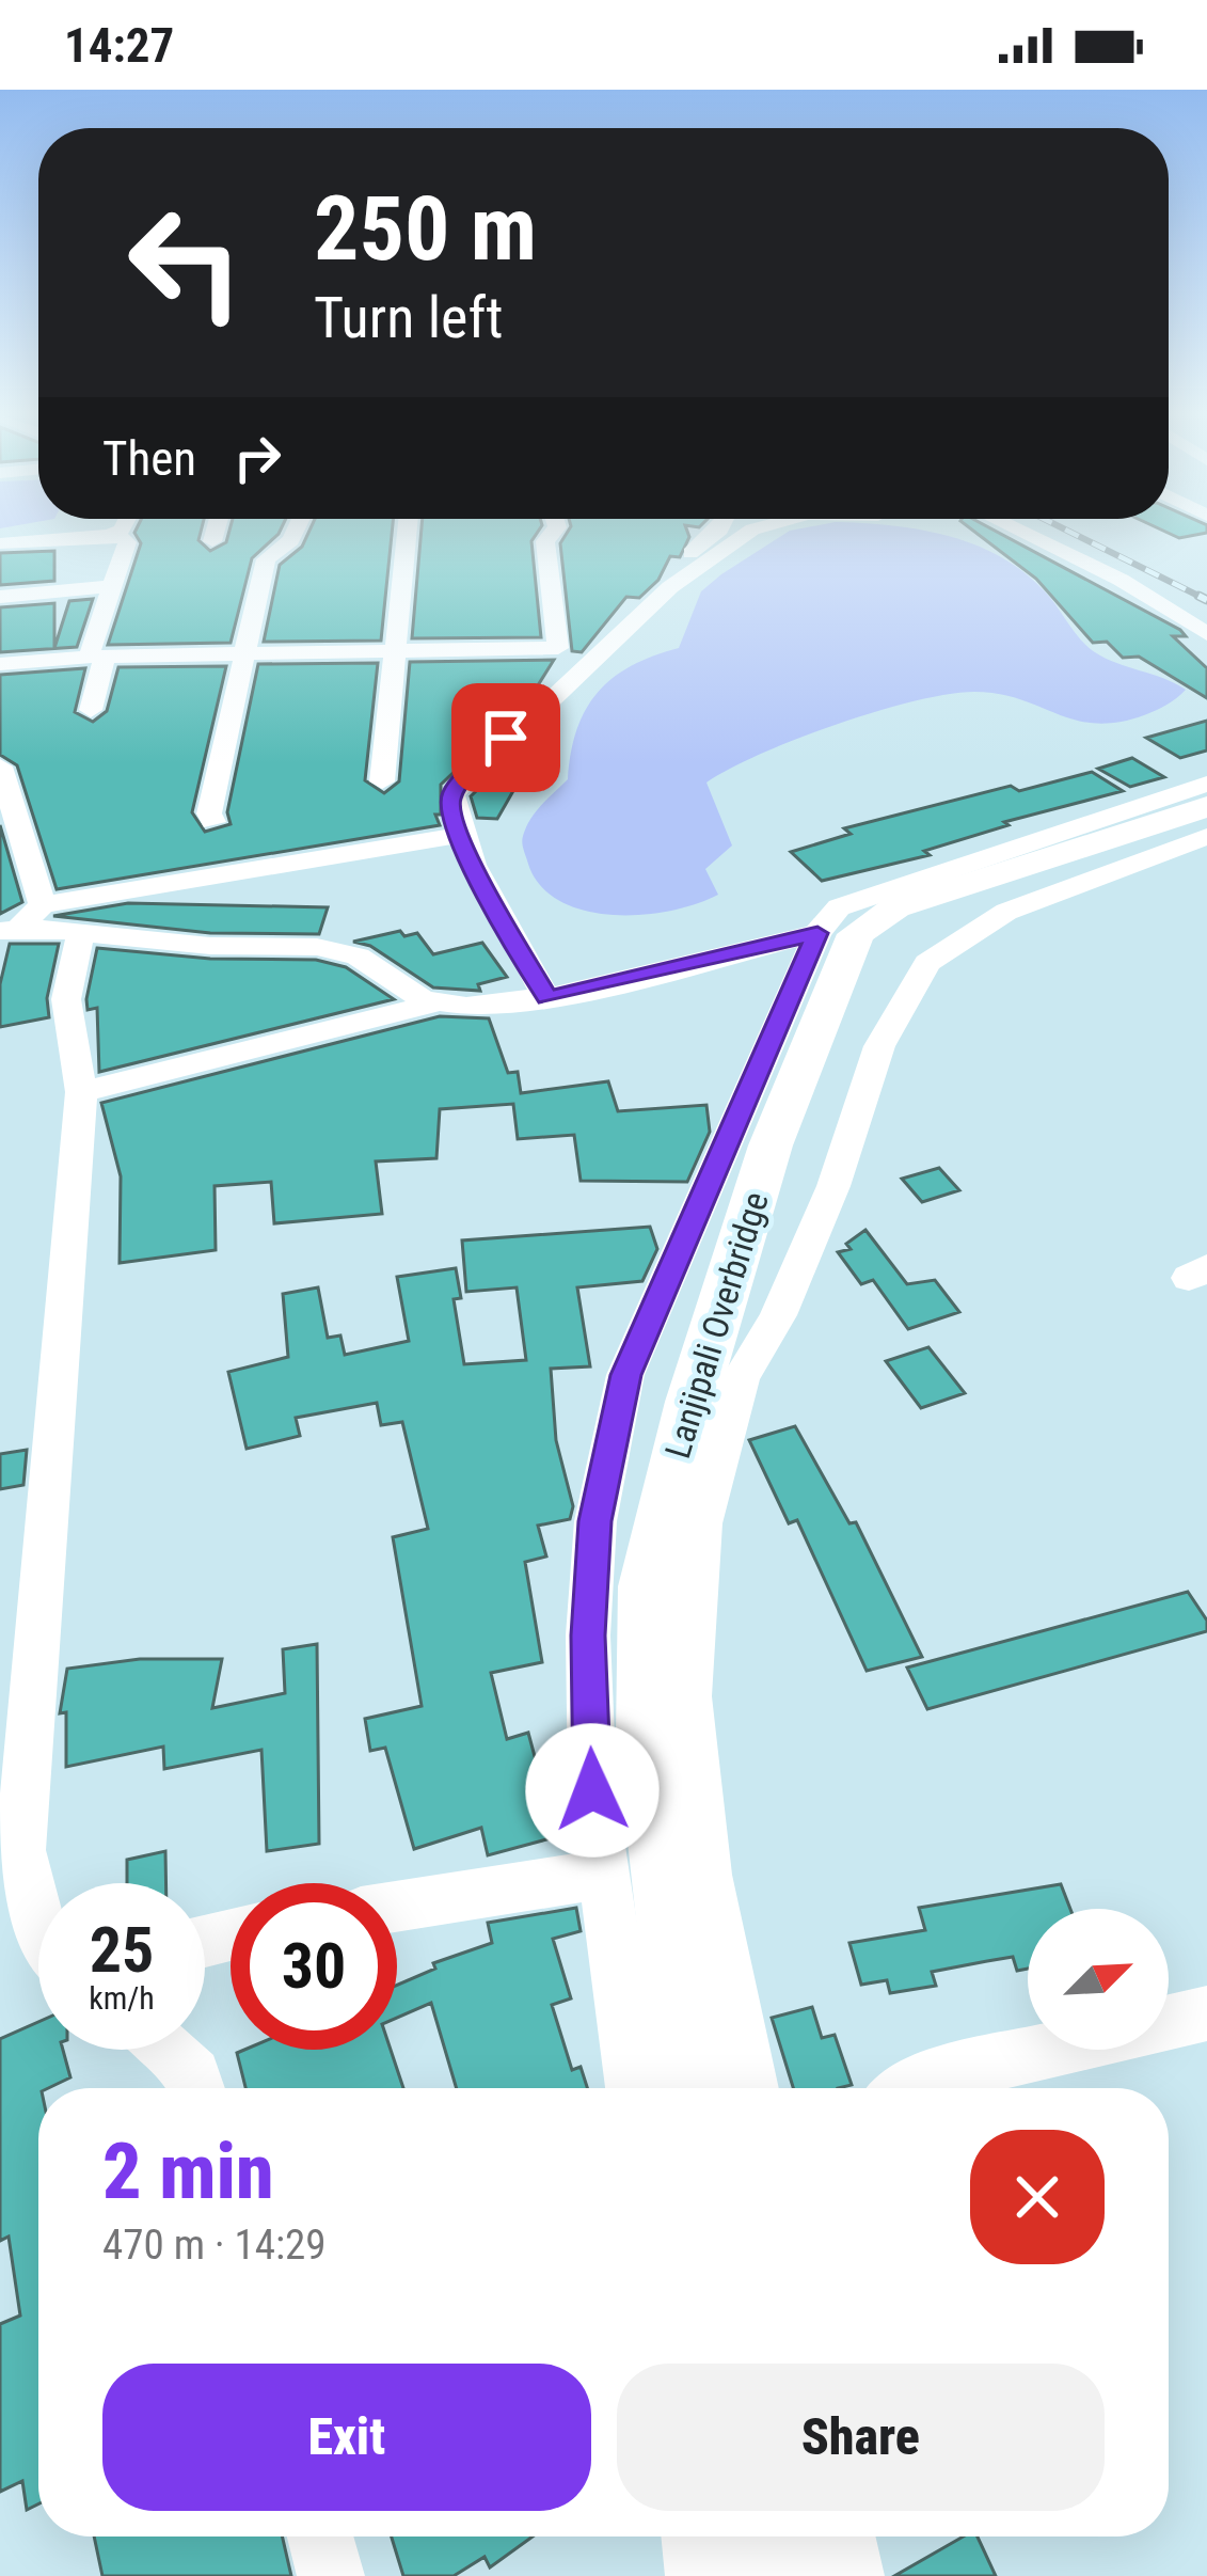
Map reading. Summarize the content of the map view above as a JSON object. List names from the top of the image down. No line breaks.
{"streets":{"main road":["Lanjipali Overbridge"]},"north":"top right","page":{"status":"14:27","turn":["250 m","Turn left"],"then":"Then","speed":"25 km/h","limit":"30","heading":["2 min","470 m · 14:29"],"buttons":["Exit","Share"]}}
